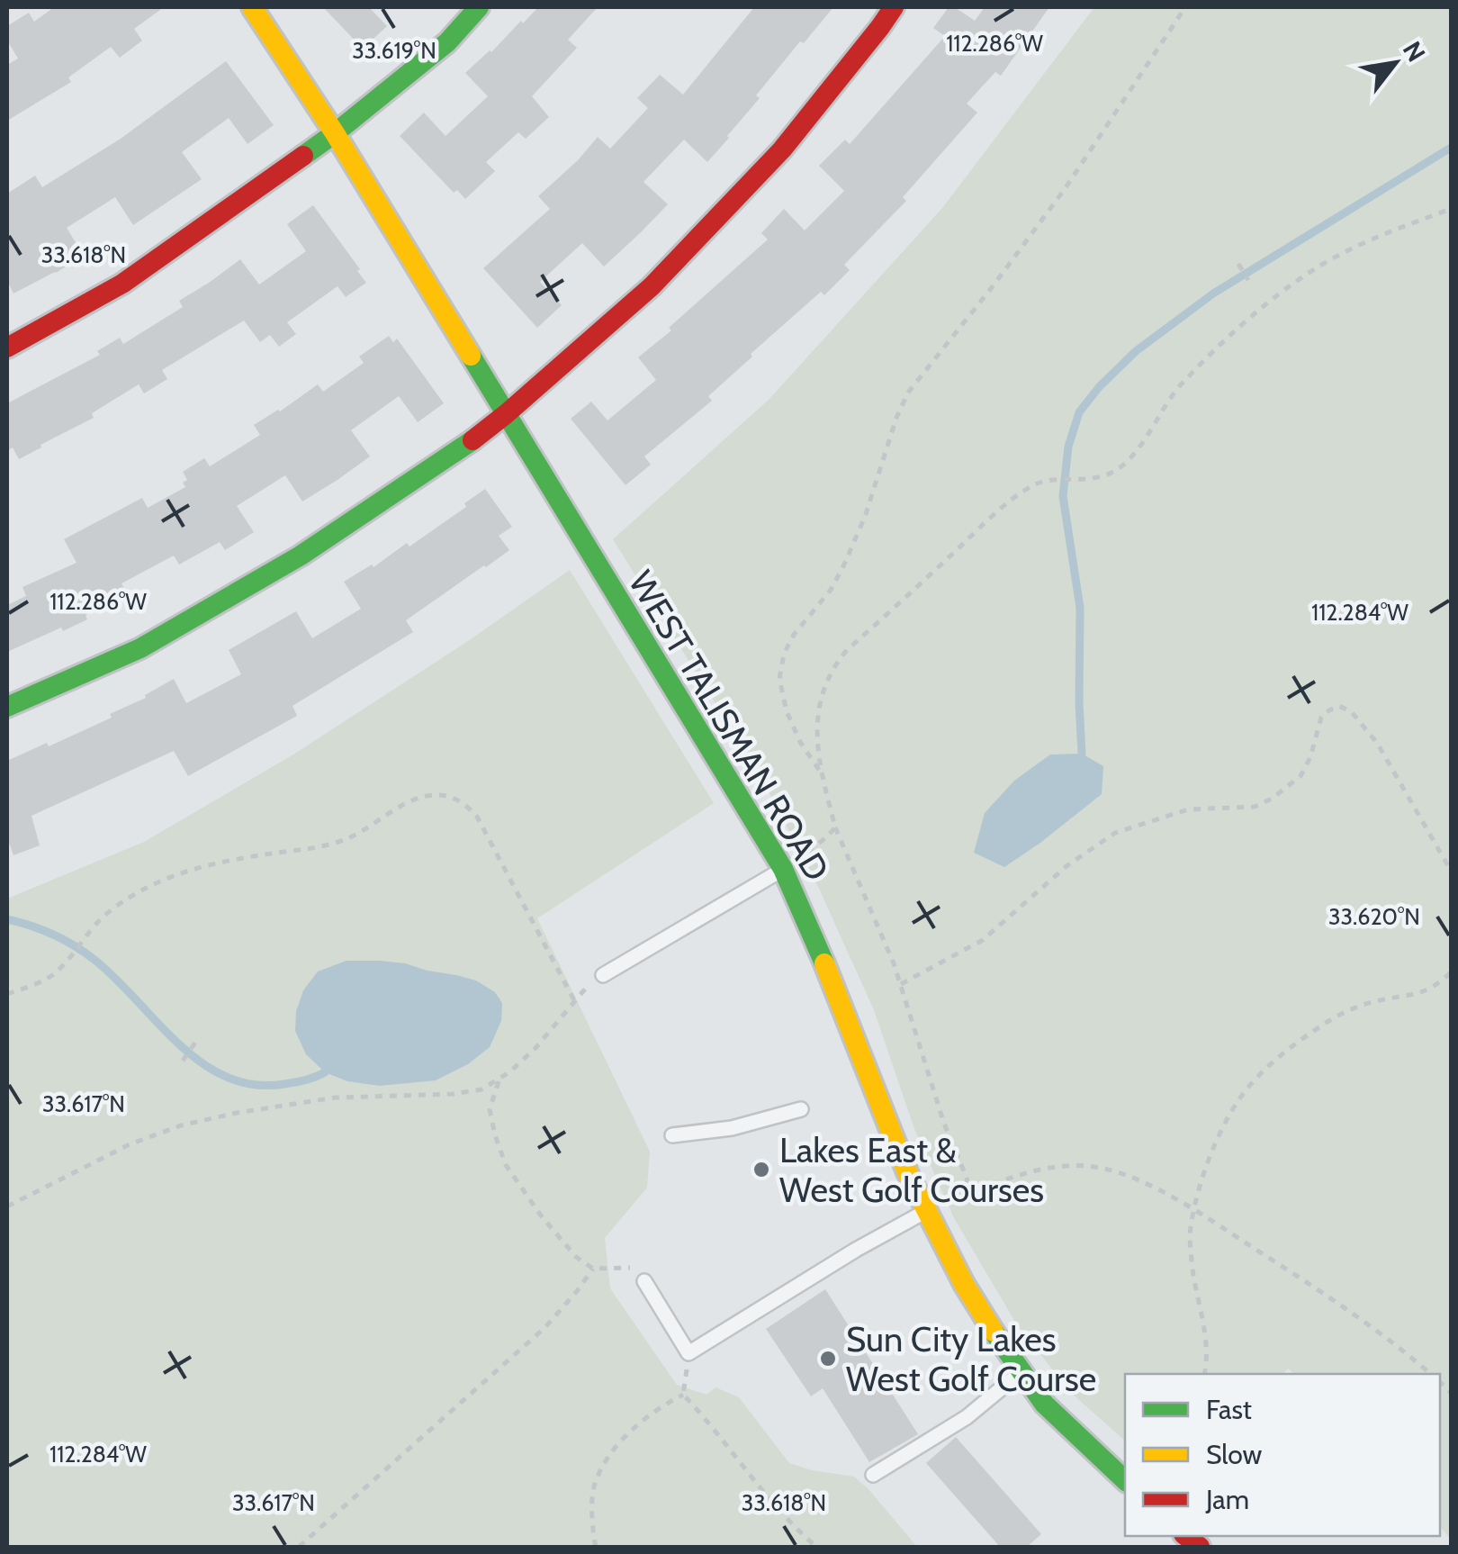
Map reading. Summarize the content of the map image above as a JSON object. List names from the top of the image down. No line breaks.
{"streets":{"street":["WEST TALISMAN ROAD"]},"places":["Lakes East & West Golf Courses","Sun City Lakes West Golf Course"],"legend":["Fast","Slow","Jam"],"north":"top right","coordinates":["112.286°W","33.619°N","33.618°N","112.284°W","33.620°N","33.617°N"]}
